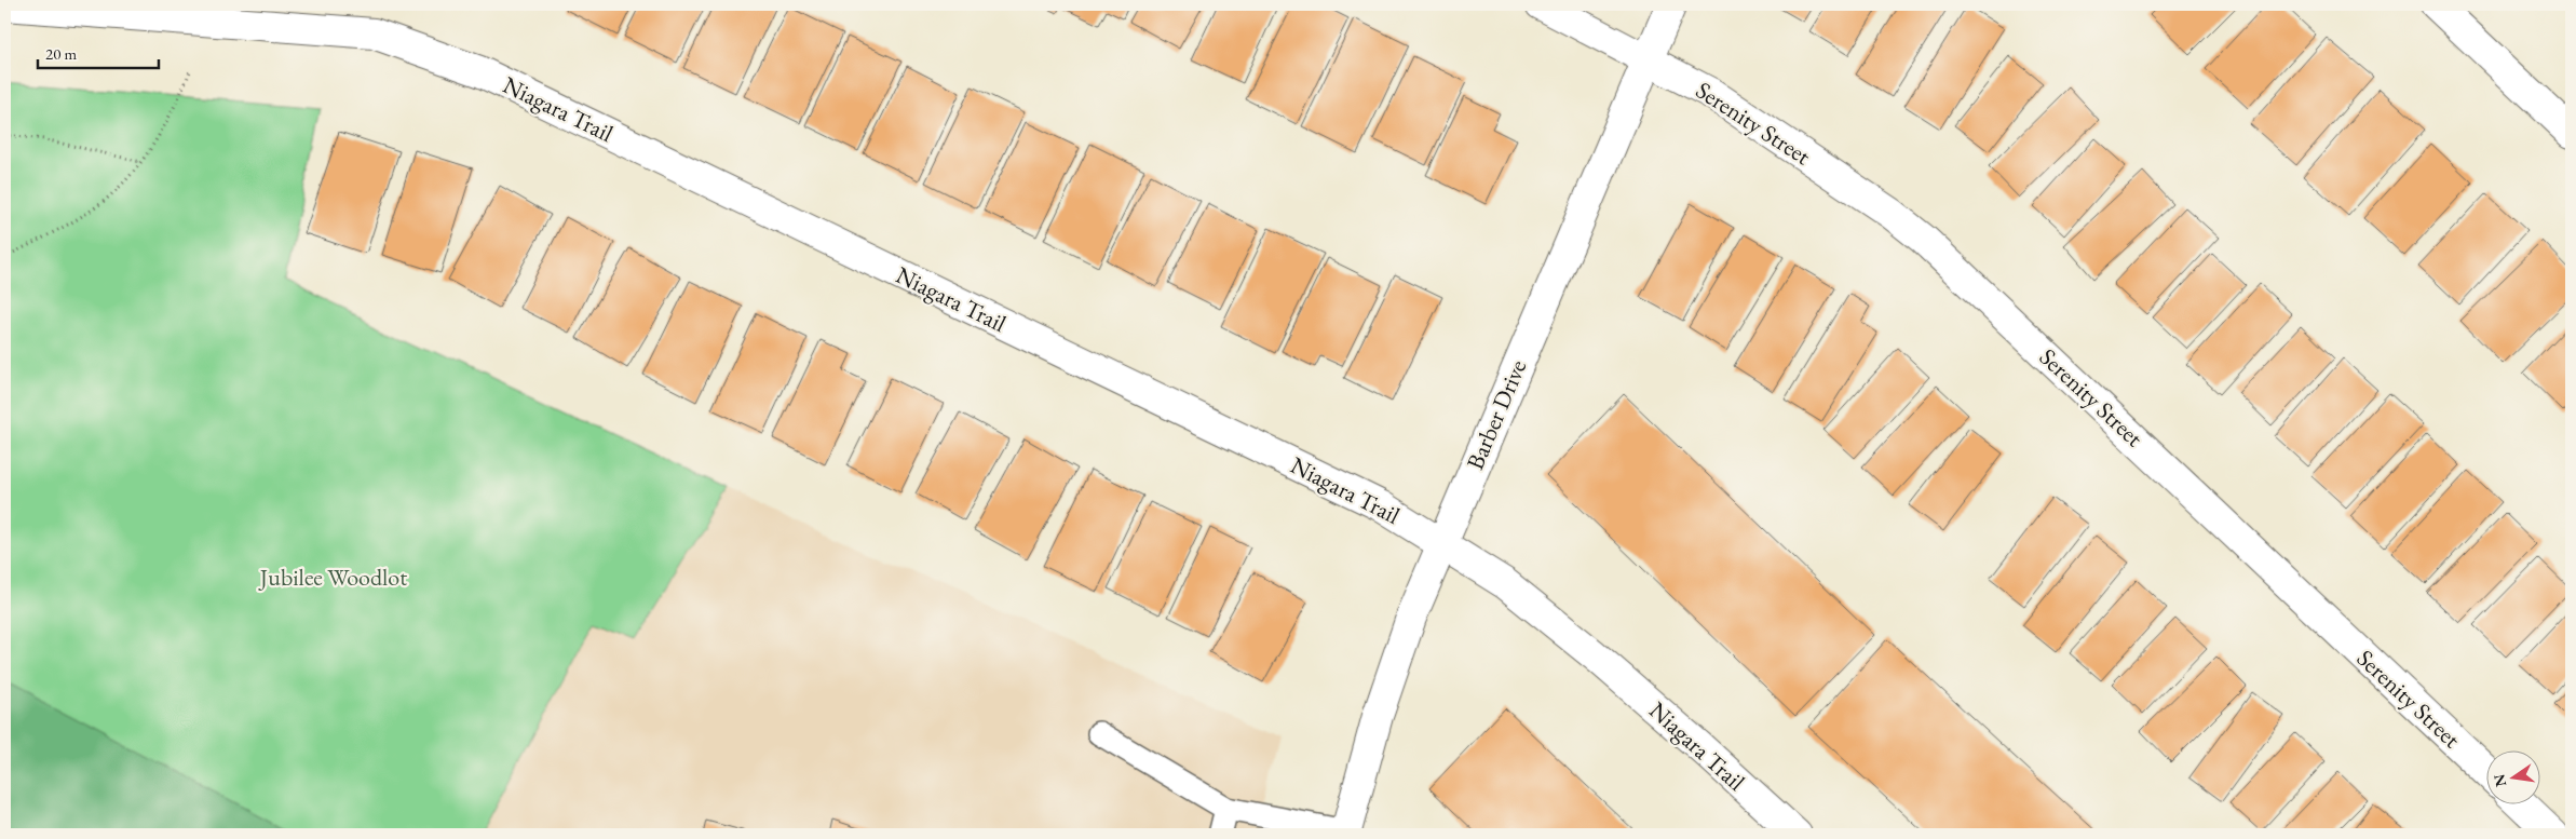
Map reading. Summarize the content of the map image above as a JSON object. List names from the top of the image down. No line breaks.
{"streets":{"street":["Niagara Trail","Serenity Street","Barber Drive"]},"crossings":[["Niagara Trail","Barber Drive"],["Serenity Street","Barber Drive"]],"parks":["Jubilee Woodlot"],"scale_bar":"20 m","north":"left"}
